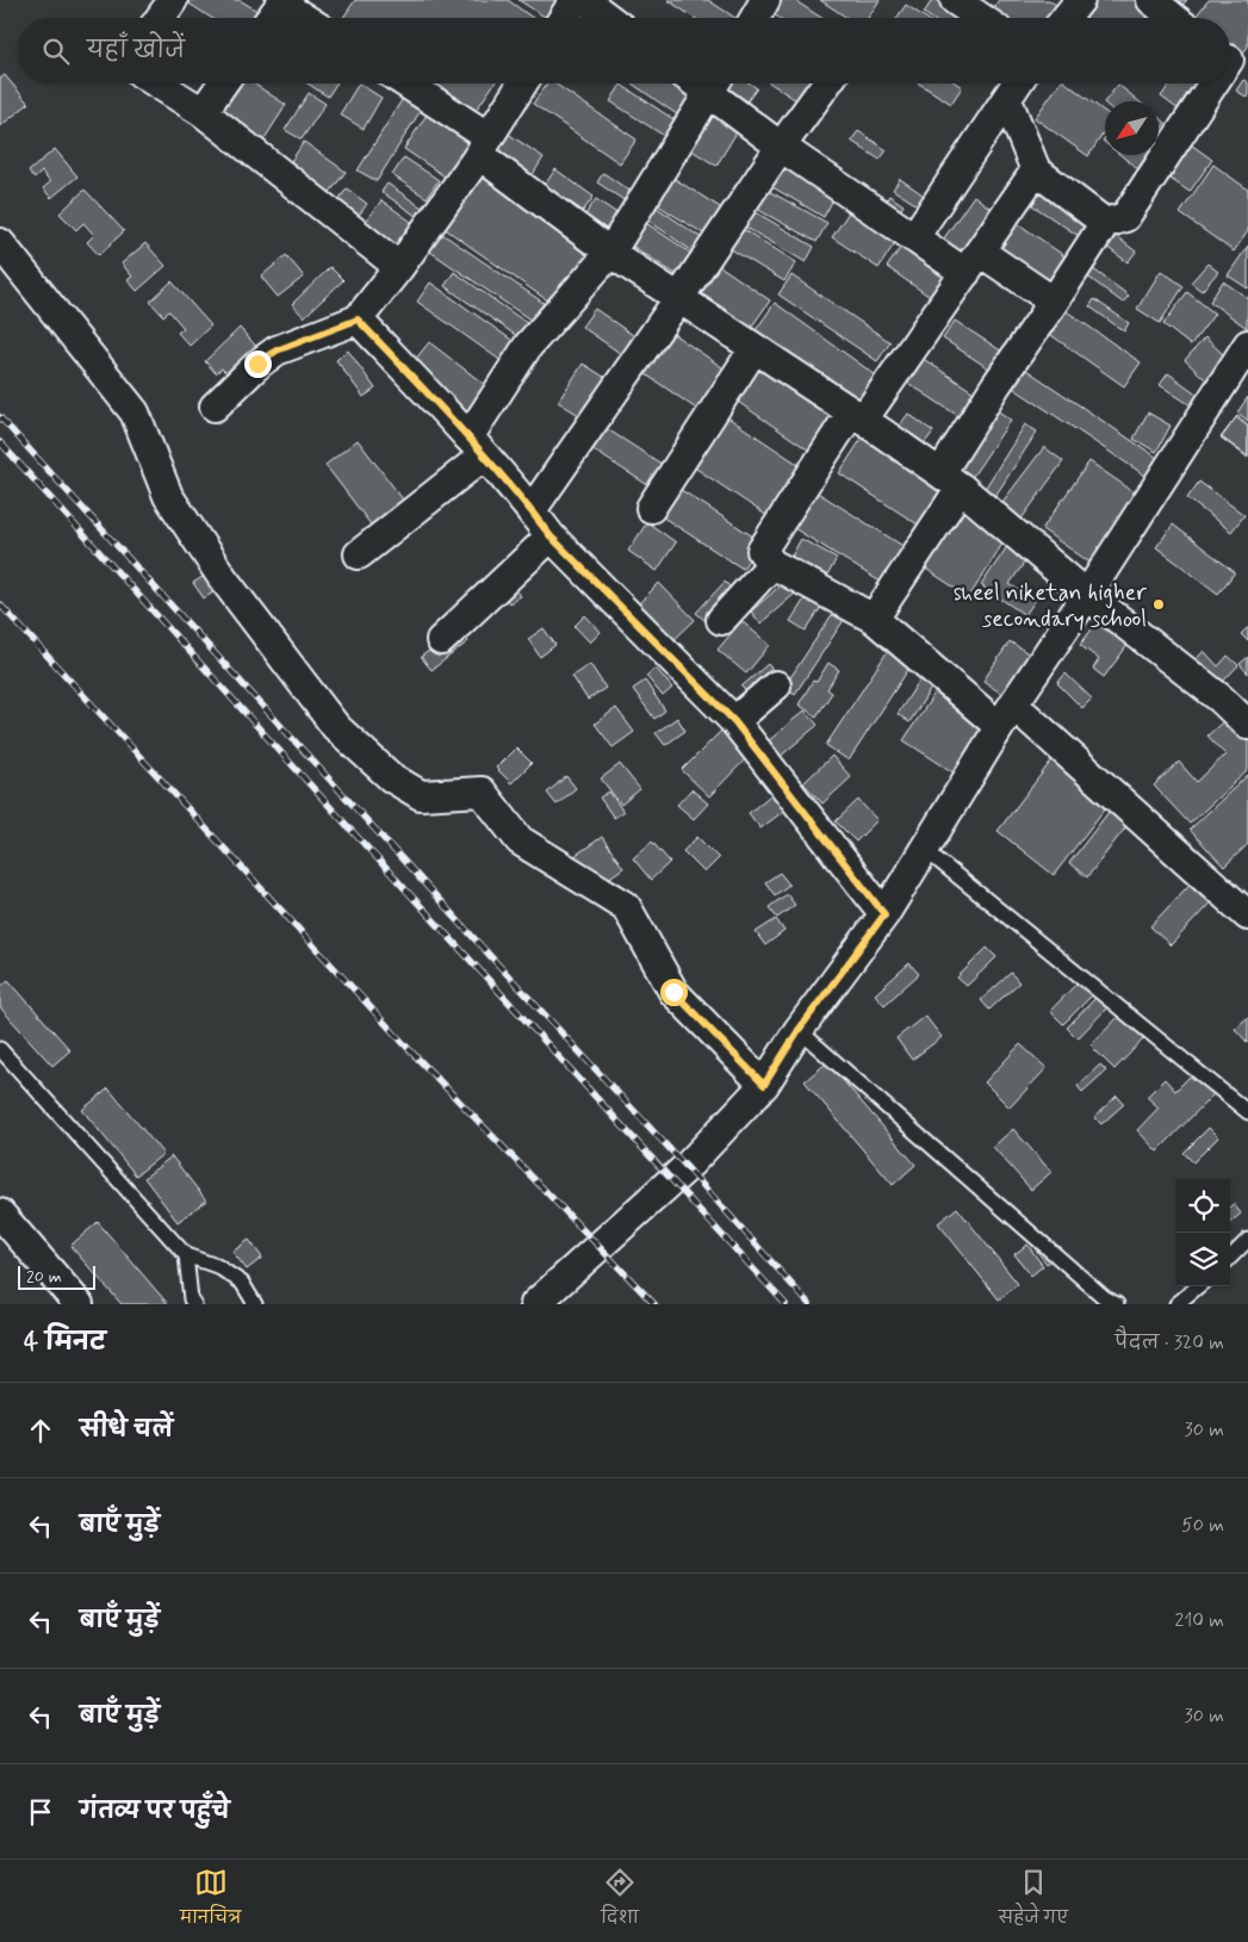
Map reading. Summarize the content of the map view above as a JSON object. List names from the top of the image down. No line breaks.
{"places":["sheel niketan higher secondary school"],"scale_bar":"20 m","north":"bottom left","page":{"search":"यहाँ खोजें","scale":"20 m","heading":["4 मिनट","पैदल · 320 m"],"list":[["सीधे चलें","30 m"],["बाएँ मुड़ें","50 m"],["बाएँ मुड़ें","210 m"],["बाएँ मुड़ें","30 m"],"गंतव्य पर पहुँचे"],"nav":["मानचित्र","दिशा","सहेजे गए"]}}
